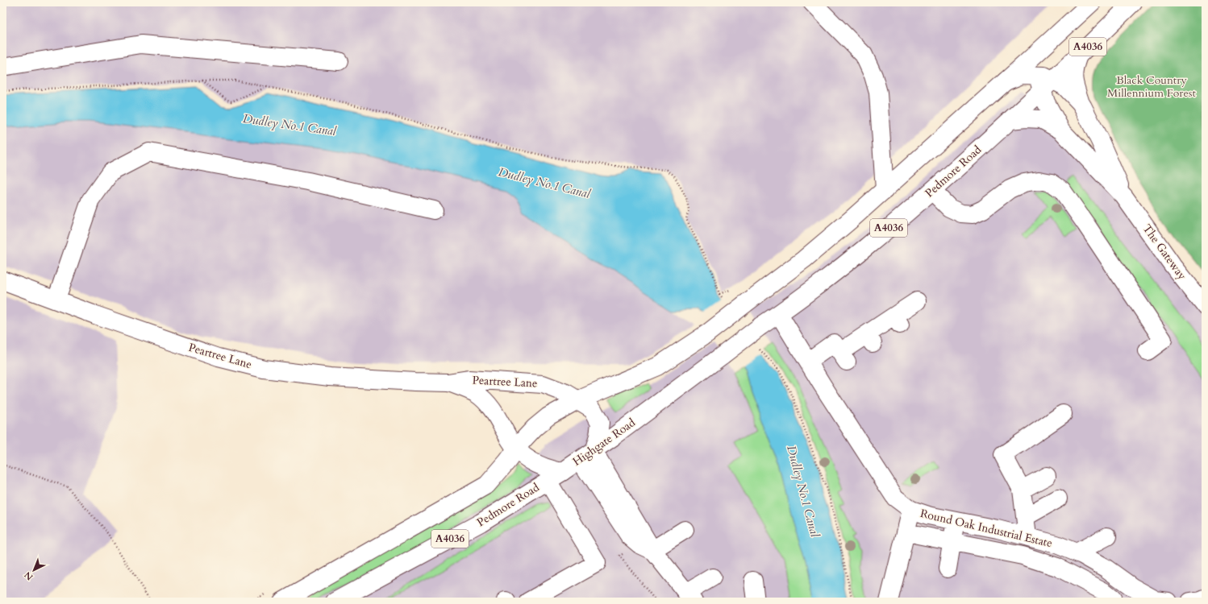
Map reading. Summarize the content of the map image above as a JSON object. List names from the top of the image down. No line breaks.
{"streets":{"main road":["A4036","Pedmore Road","The Gateway","Peartree Lane","Highgate Road","Round Oak Industrial Estate"]},"crossings":[["A4036","Peartree Lane"],["Pedmore Road","The Gateway"],["Pedmore Road","Peartree Lane"],["Pedmore Road","Highgate Road"],["Pedmore Road","Round Oak Industrial Estate"],["Peartree Lane","Highgate Road"]],"water":["Dudley No.1 Canal"],"parks":["Black Country Millennium Forest"],"north":"bottom left"}
